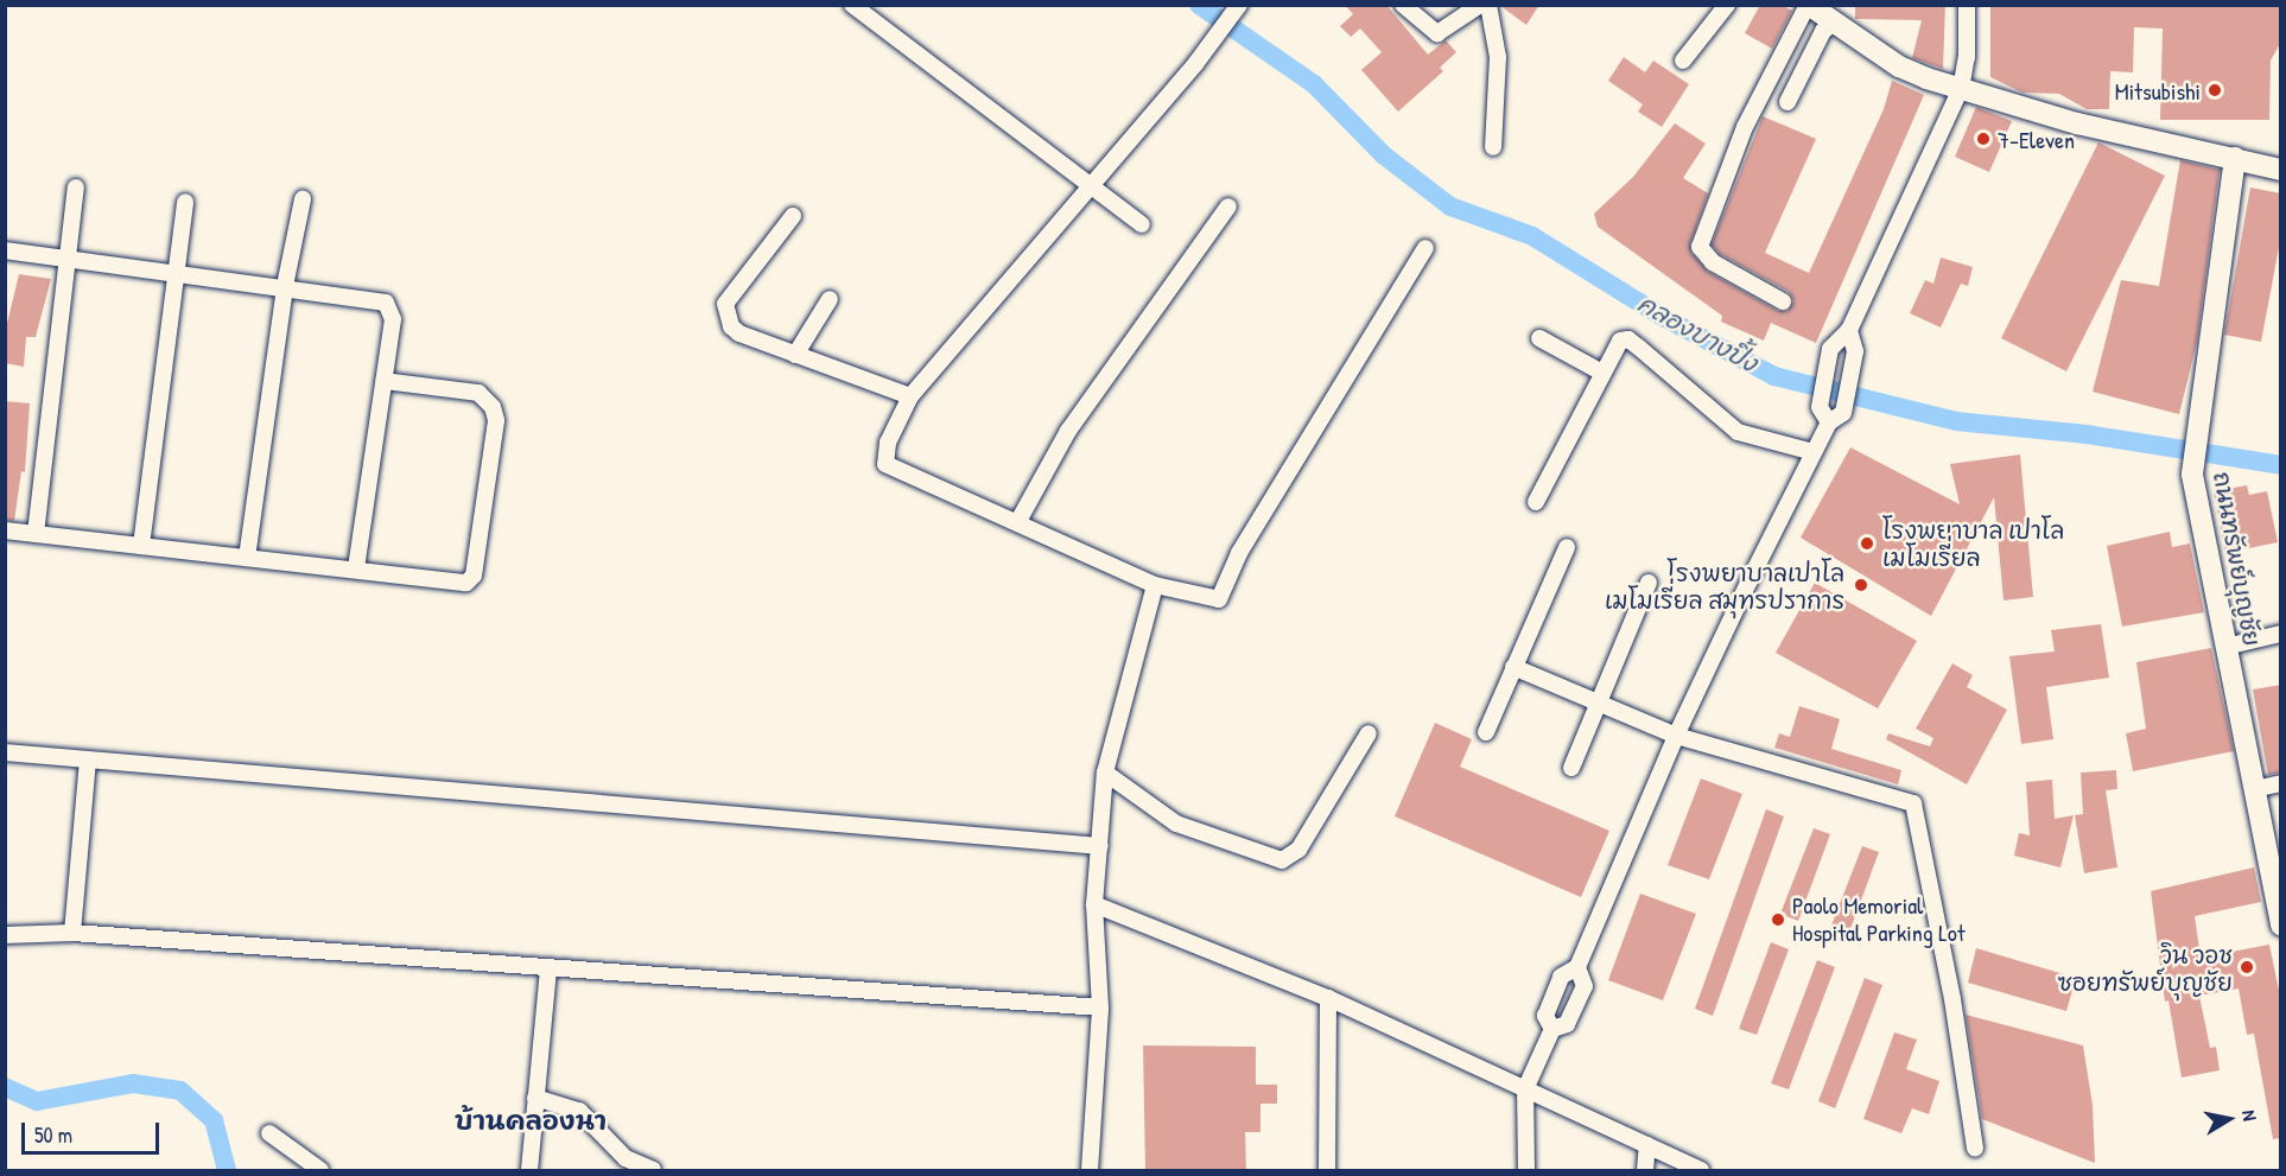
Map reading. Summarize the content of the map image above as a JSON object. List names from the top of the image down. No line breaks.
{"streets":{"street":["ถนนทรัพย์บุญชัย"]},"districts":["บ้านคลองนา"],"water":["คลองบางปิ้ง"],"places":["Mitsubishi","7-Eleven","โรงพยาบาล เปาโล เมโมเรี่ยล","โรงพยาบาลเปาโล เมโมเรี่ยล สมุทรปราการ","Paolo Memorial Hospital Parking Lot","วิน วอช ซอยทรัพย์บุญชัย"],"scale_bar":"50 m","north":"right"}
